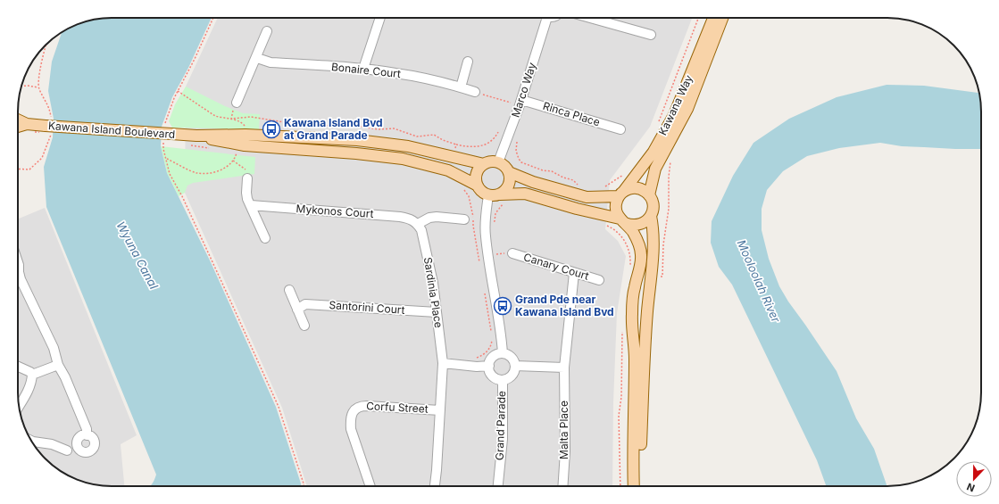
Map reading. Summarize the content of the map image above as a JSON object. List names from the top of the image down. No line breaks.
{"streets":{"main road":["Kawana Way","Kawana Island Boulevard"],"street":["Bonaire Court","Marco Way","Rinca Place","Mykonos Court","Canary Court","Sardinia Place","Santorini Court","Corfu Street","Grand Parade","Malta Place"]},"crossings":[["Marco Way","Rinca Place"],["Marco Way","Kawana Island Boulevard"],["Mykonos Court","Sardinia Place"],["Canary Court","Malta Place"],["Sardinia Place","Santorini Court"],["Sardinia Place","Corfu Street"]],"water":["Wyuna Canal","Mooloolah River"],"places":{"bus stop":["Kawana Island Bvd at Grand Parade","Grand Pde near Kawana Island Bvd"]},"north":"bottom"}
